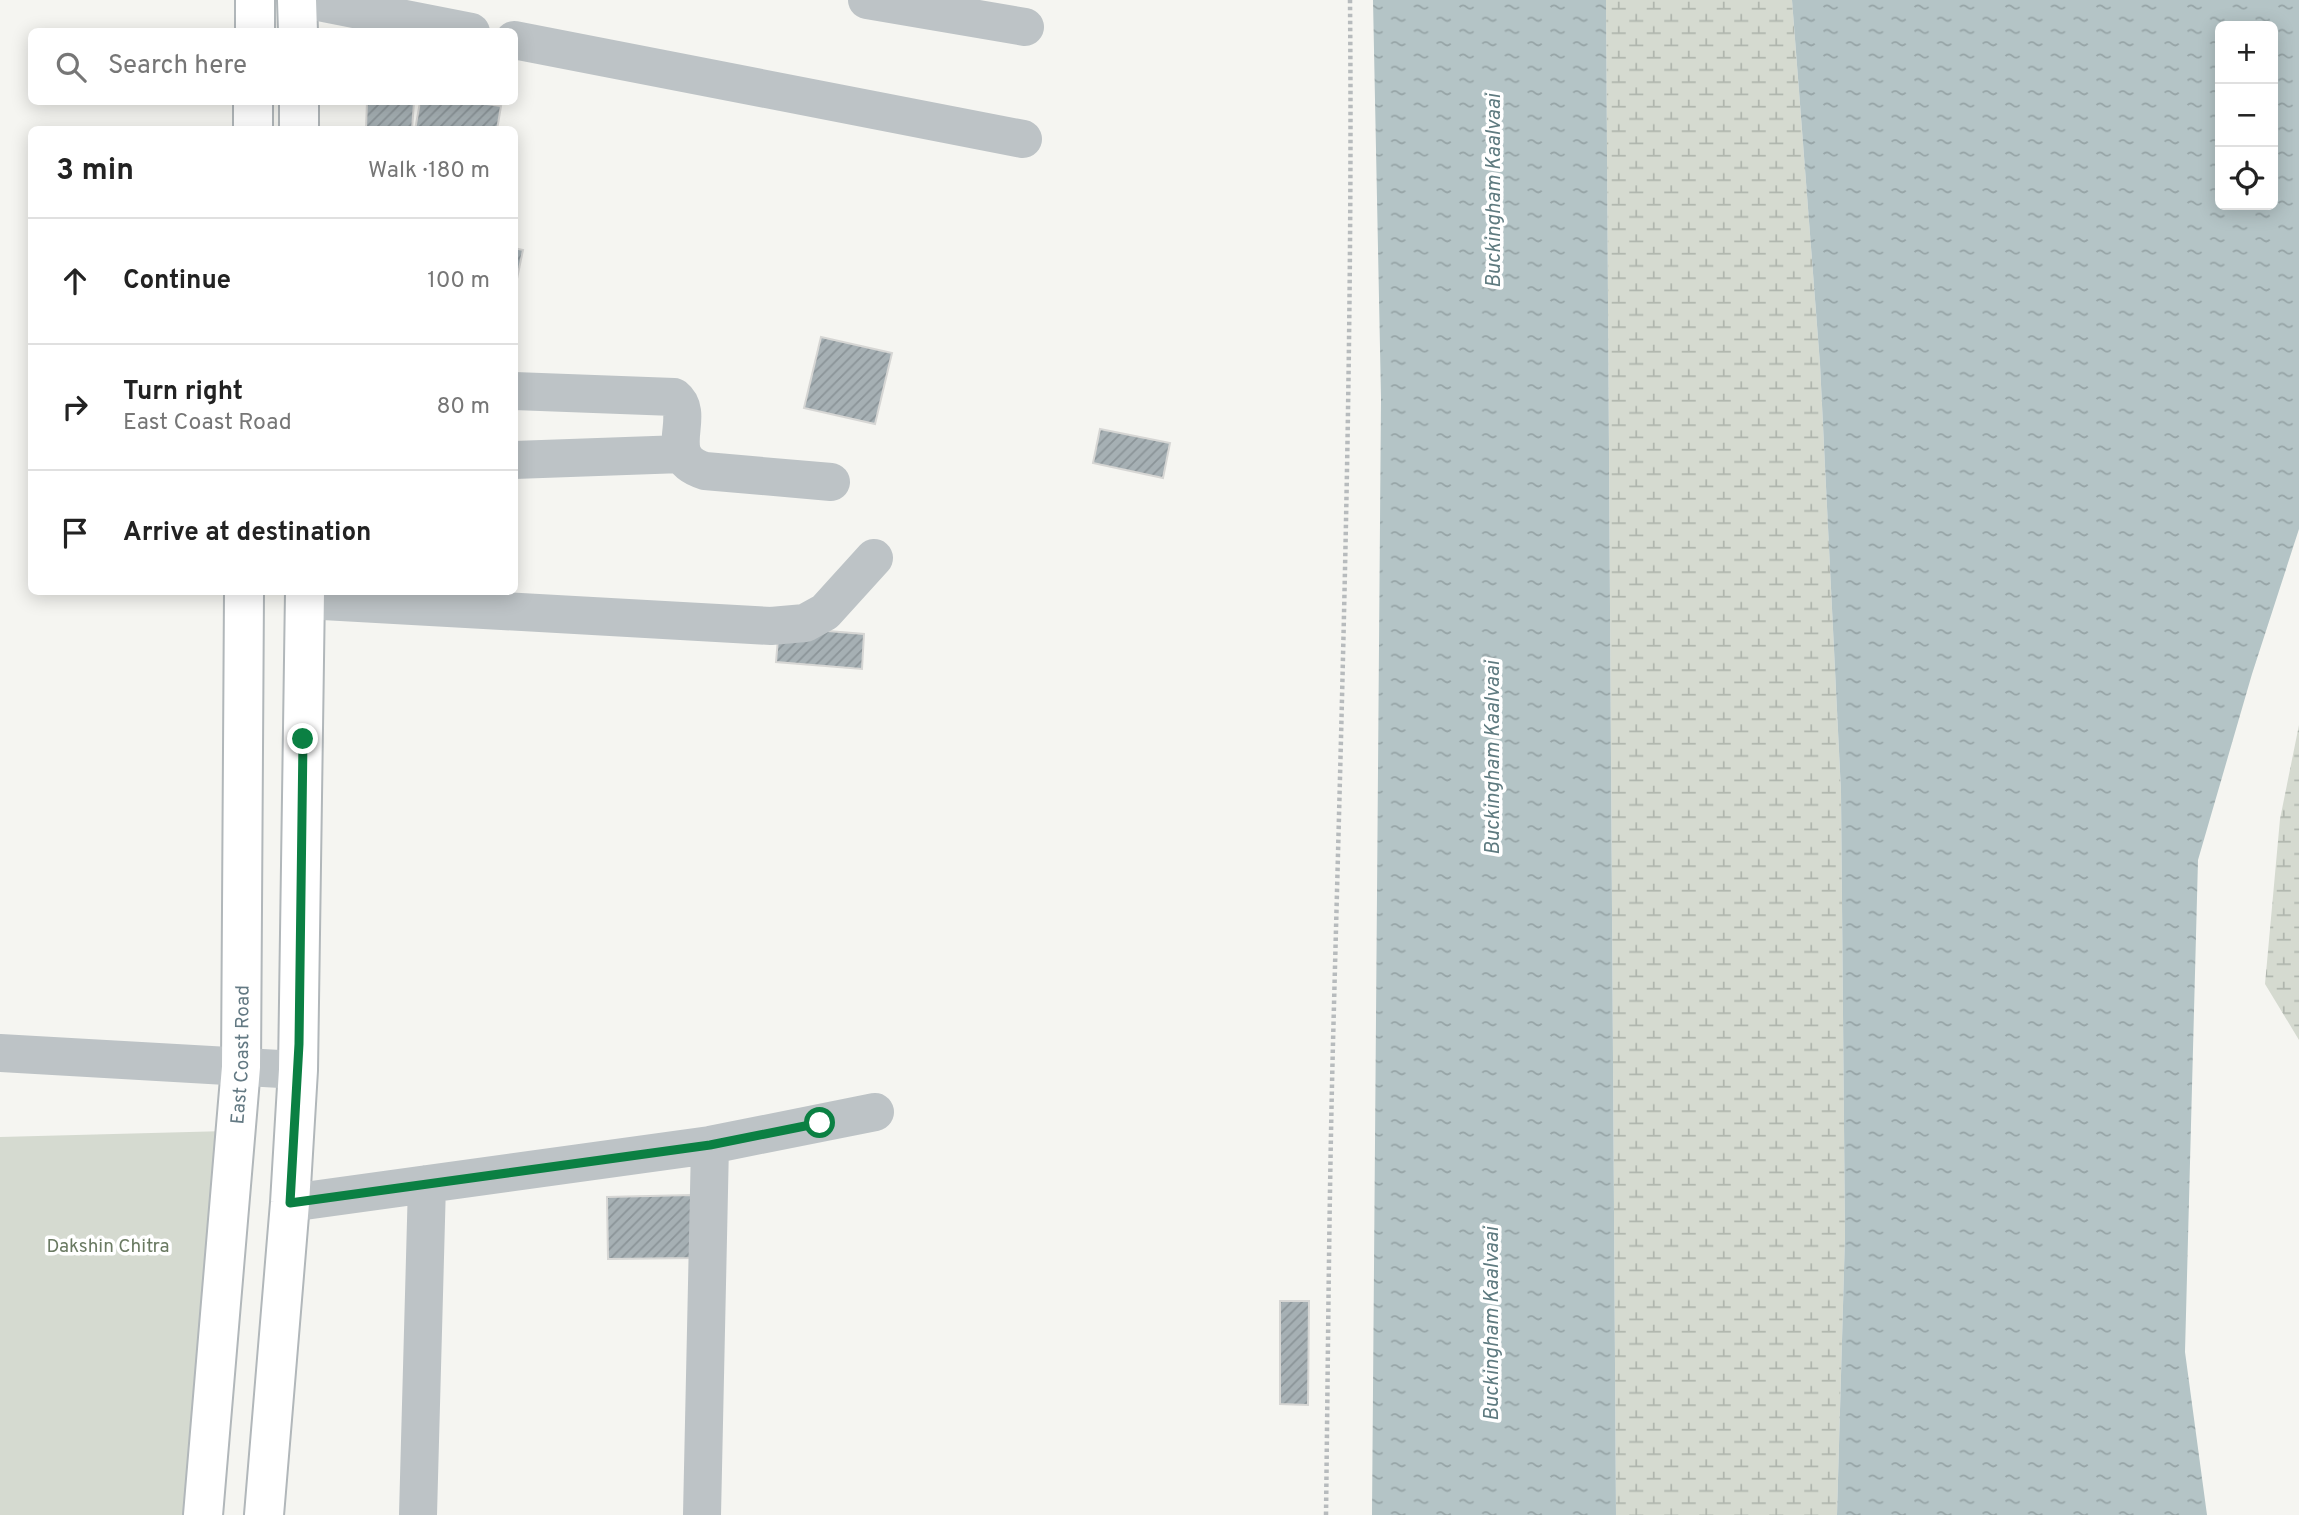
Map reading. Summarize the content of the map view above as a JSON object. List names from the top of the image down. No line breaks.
{"streets":{"main road":["East Coast Road"]},"water":["Buckingham Kaalvaai"],"parks":["Dakshin Chitra"],"page":{"map_buttons":["+","−"],"search":"Search here","heading":["3 min","Walk · 180 m"],"list":[["Continue","100 m"],["Turn right","East Coast Road","80 m"],"Arrive at destination"]}}
